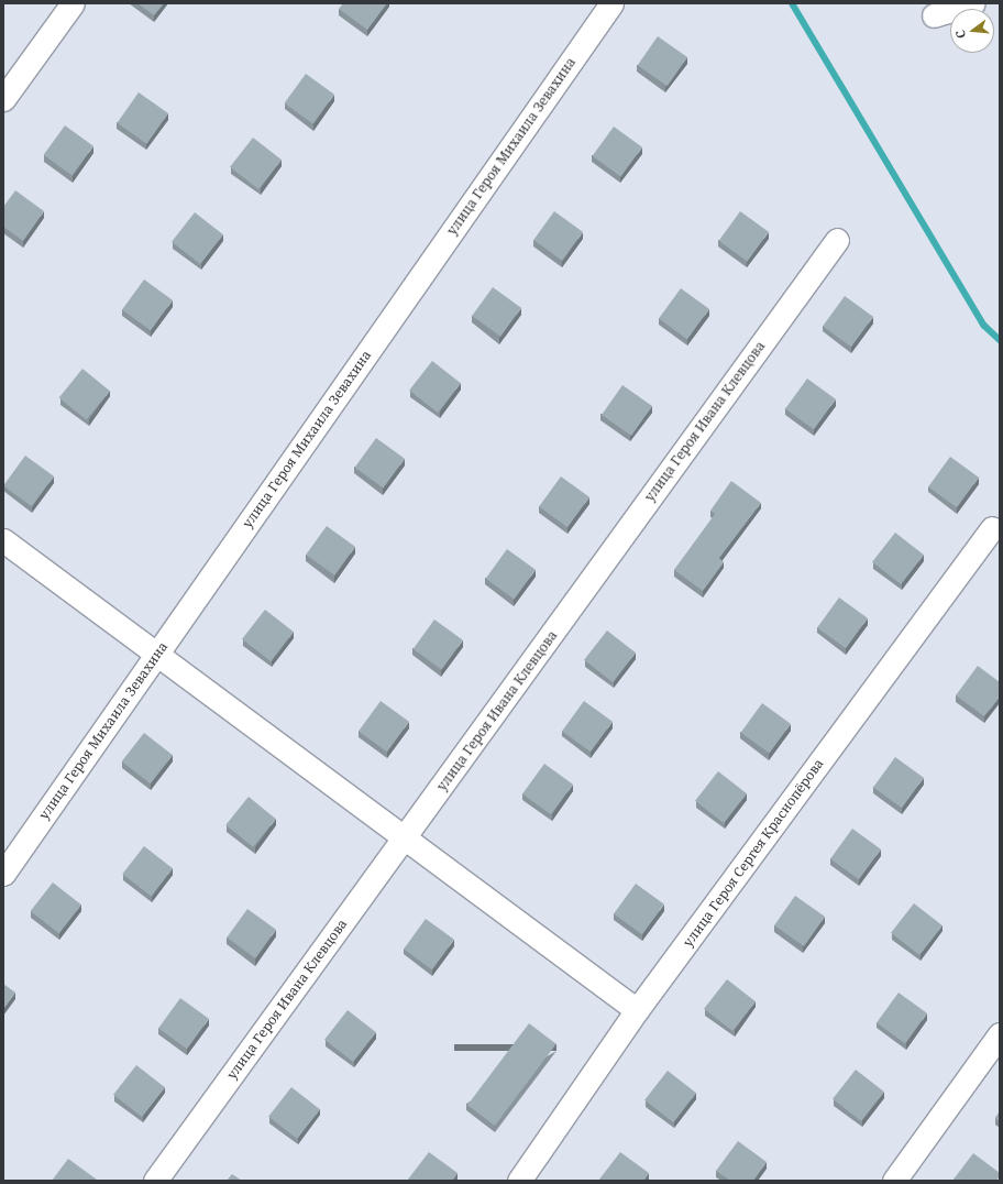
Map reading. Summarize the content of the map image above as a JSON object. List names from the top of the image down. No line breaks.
{"streets":{"street":["улица Героя Михаила Зевахина","улица Героя Ивана Клевцова","улица Героя Сергея Краснопёрова"]},"north":"left"}
